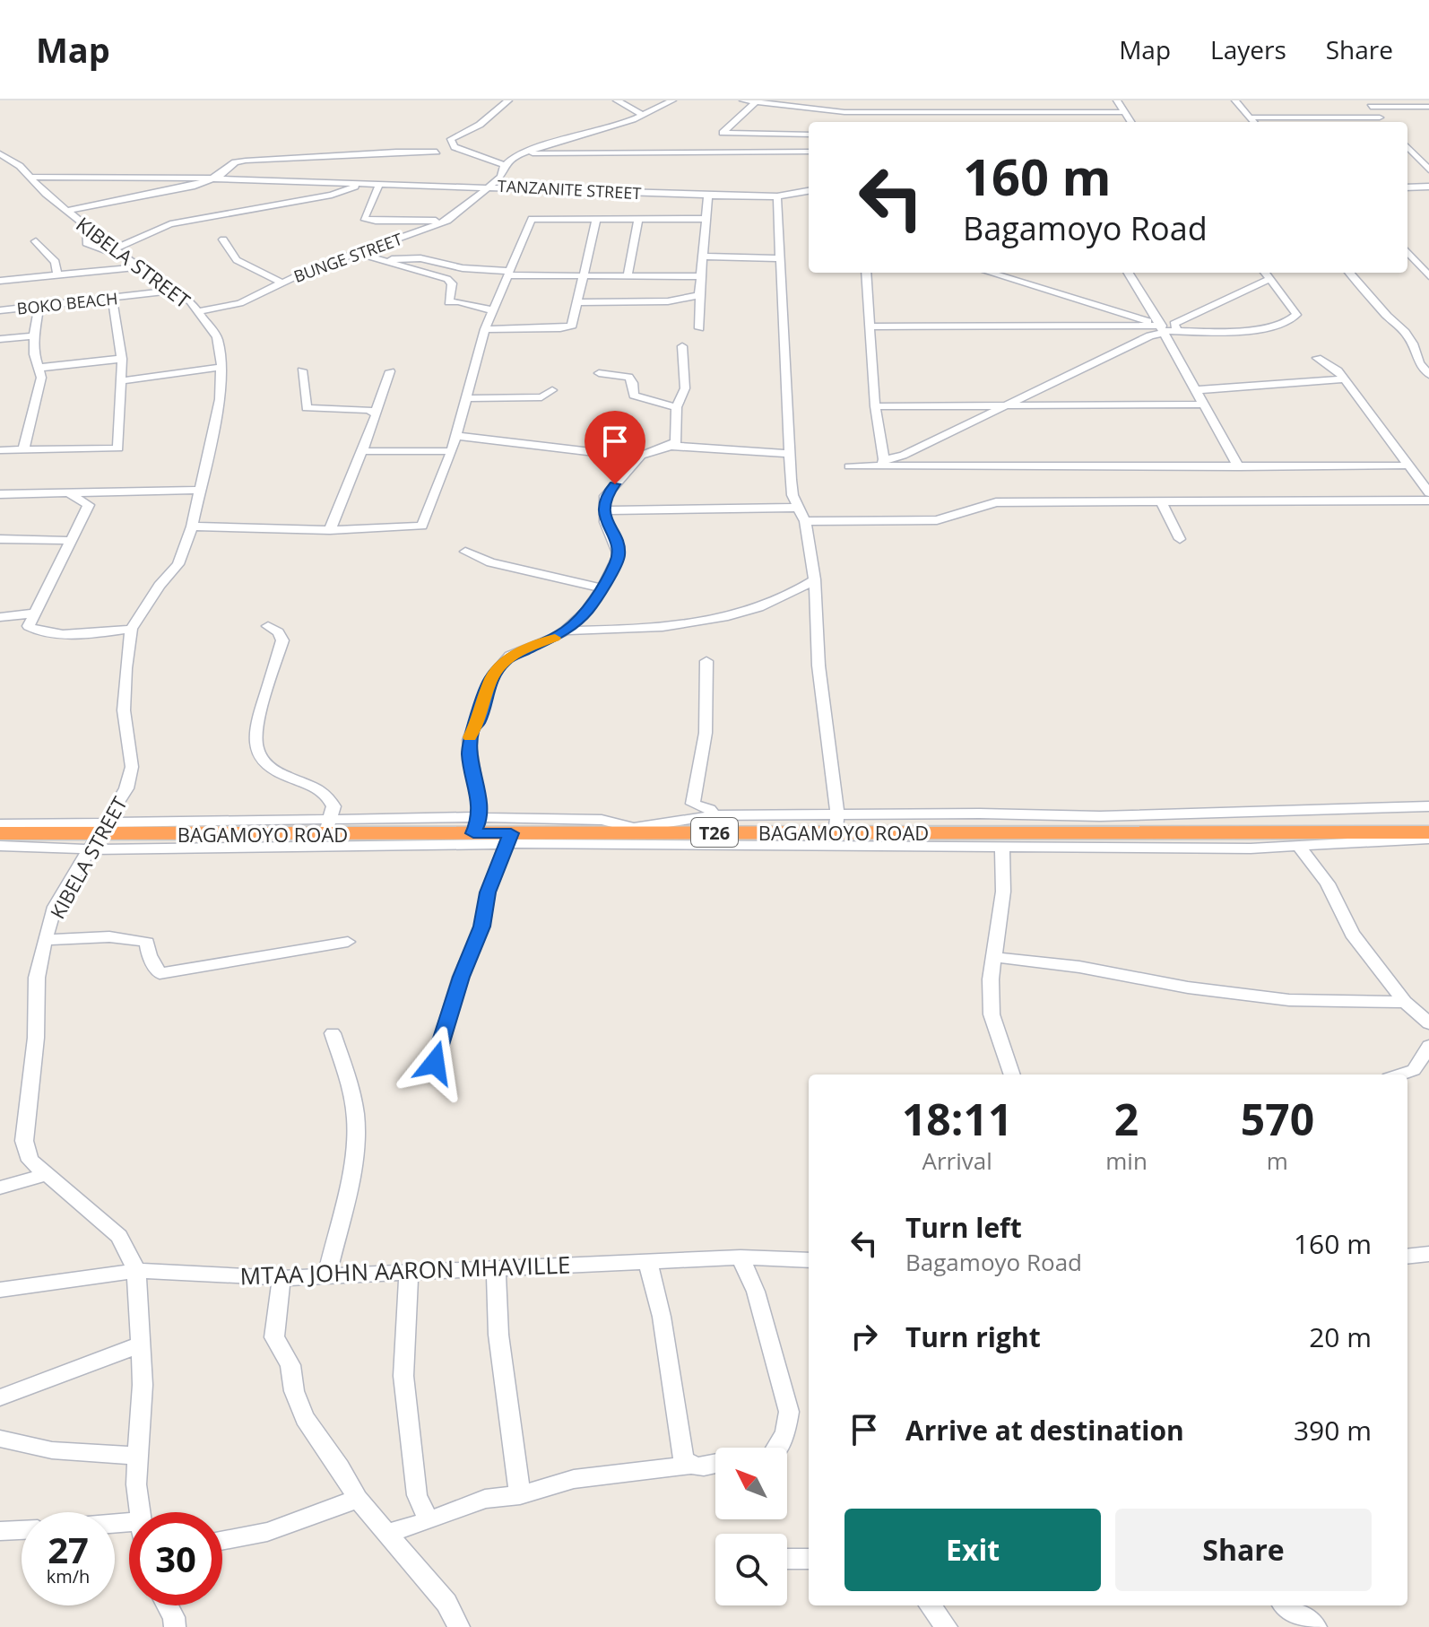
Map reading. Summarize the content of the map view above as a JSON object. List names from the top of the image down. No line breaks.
{"streets":{"highway":["T26","BAGAMOYO ROAD"],"street":["TANZANITE STREET","BUNGE STREET","KIBELA STREET","BOKO BEACH","MTAA JOHN AARON MHAVILLE"]},"crossings":[["TANZANITE STREET","BUNGE STREET"],["BUNGE STREET","KIBELA STREET"],["KIBELA STREET","BOKO BEACH"],["KIBELA STREET","BAGAMOYO ROAD"],["KIBELA STREET","MTAA JOHN AARON MHAVILLE"]],"north":"top left","page":{"header":"Map","nav":["Map","Layers","Share"],"turn":["160 m","Bagamoyo Road"],"eta":["18:11","Arrival","2","min","570","m"],"list":[{"name":"Turn left","note":"Bagamoyo Road","value":"160 m"},{"name":"Turn right","value":"20 m"},{"name":"Arrive at destination","value":"390 m"}],"buttons":["Exit","Share"],"speed":"27 km/h","limit":"30"}}
